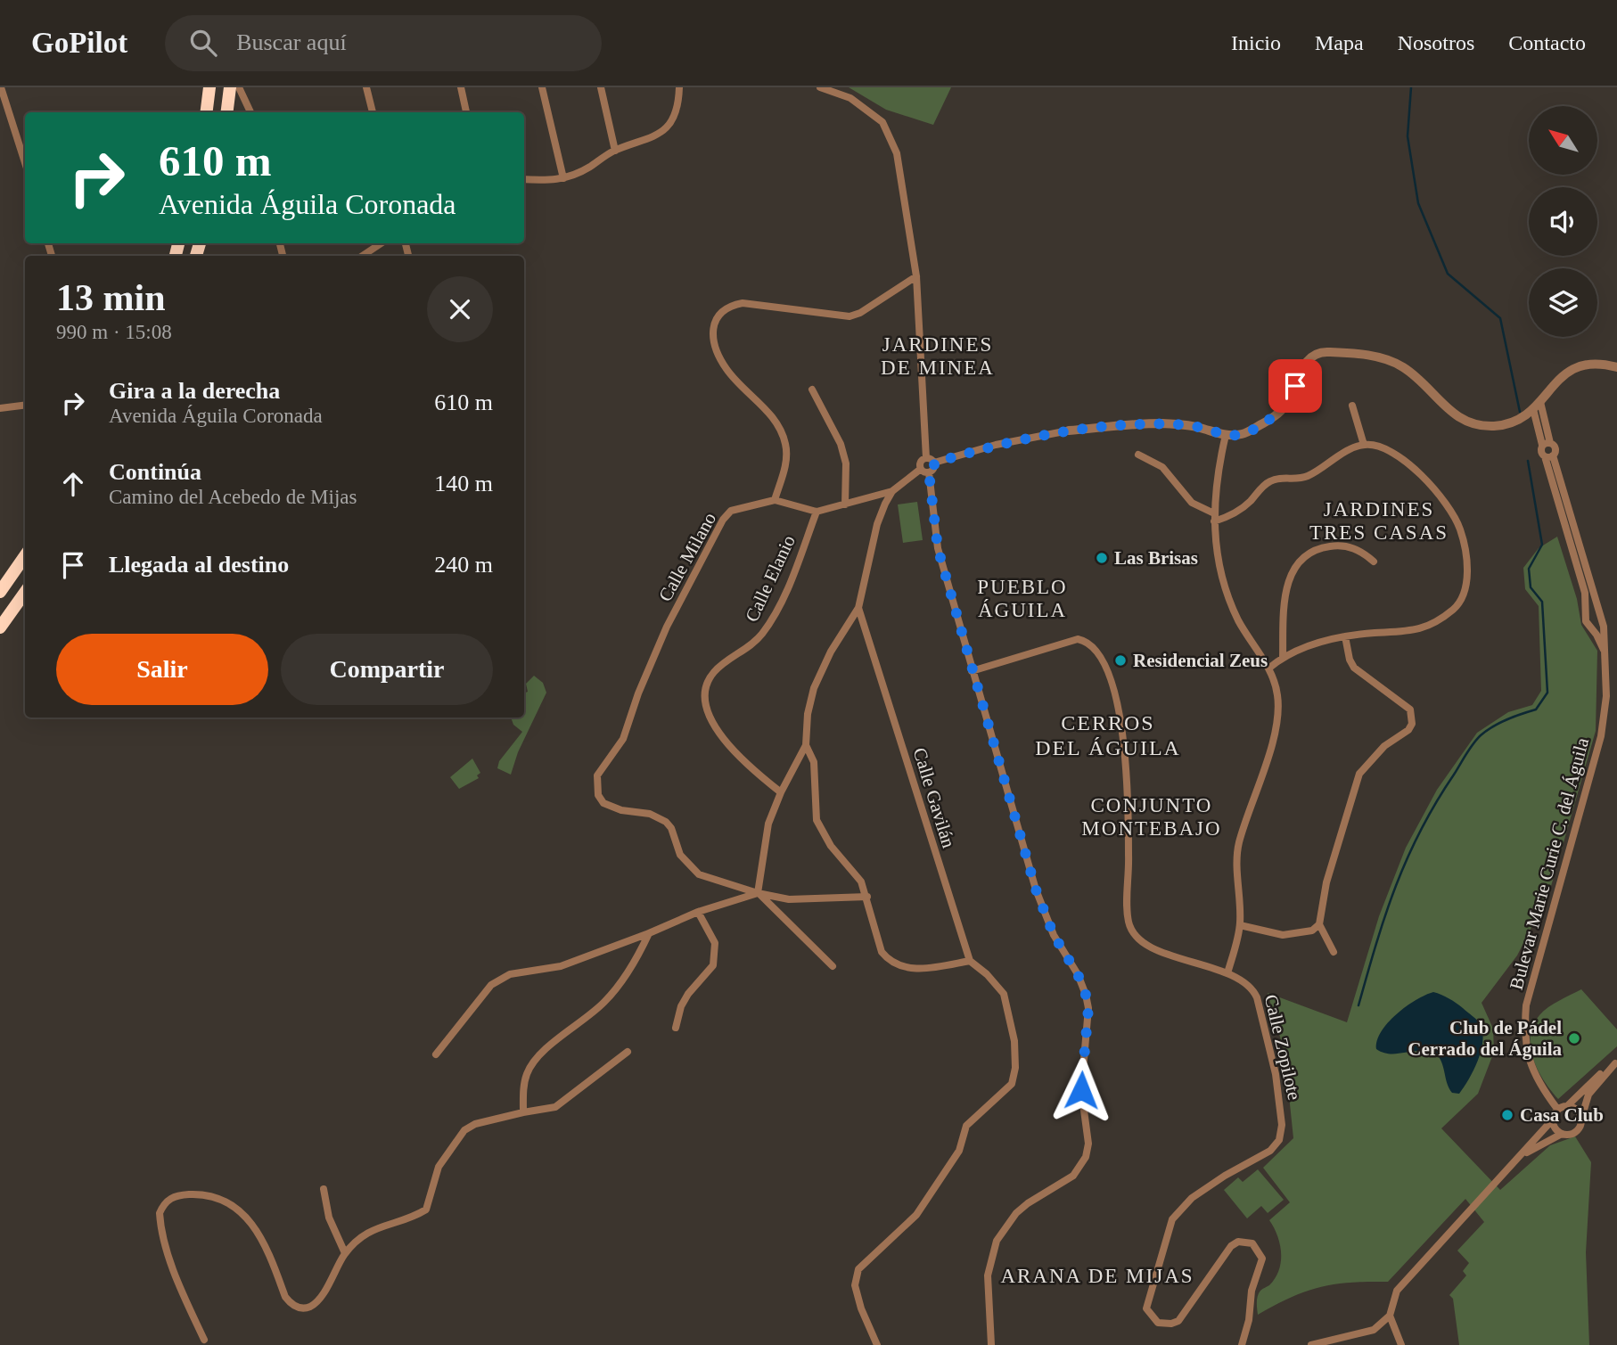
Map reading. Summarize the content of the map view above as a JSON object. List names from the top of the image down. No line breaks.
{"streets":{"street":["Calle Milano","Calle Elanio","Calle Gavilán","Bulevar Marie Curie C. del Águila","Calle Zopilote"]},"crossings":[["Calle Milano","Calle Elanio"]],"districts":["JARDINES DE MINEA","JARDINES TRES CASAS","PUEBLO ÁGUILA","CERROS DEL ÁGUILA","CONJUNTO MONTEBAJO","ARANA DE MIJAS"],"places":["Las Brisas","Residencial Zeus","Club de Pádel Cerrado del Águila","Casa Club"],"north":"top left","page":{"header":"GoPilot","search":"Buscar aquí","nav":["Inicio","Mapa","Nosotros","Contacto"],"turn":["610 m","Avenida Águila Coronada"],"heading":["13 min","990 m · 15:08"],"list":[{"name":"Gira a la derecha","note":"Avenida Águila Coronada","value":"610 m"},{"name":"Continúa","note":"Camino del Acebedo de Mijas","value":"140 m"},{"name":"Llegada al destino","value":"240 m"}],"buttons":["Salir","Compartir"]}}
